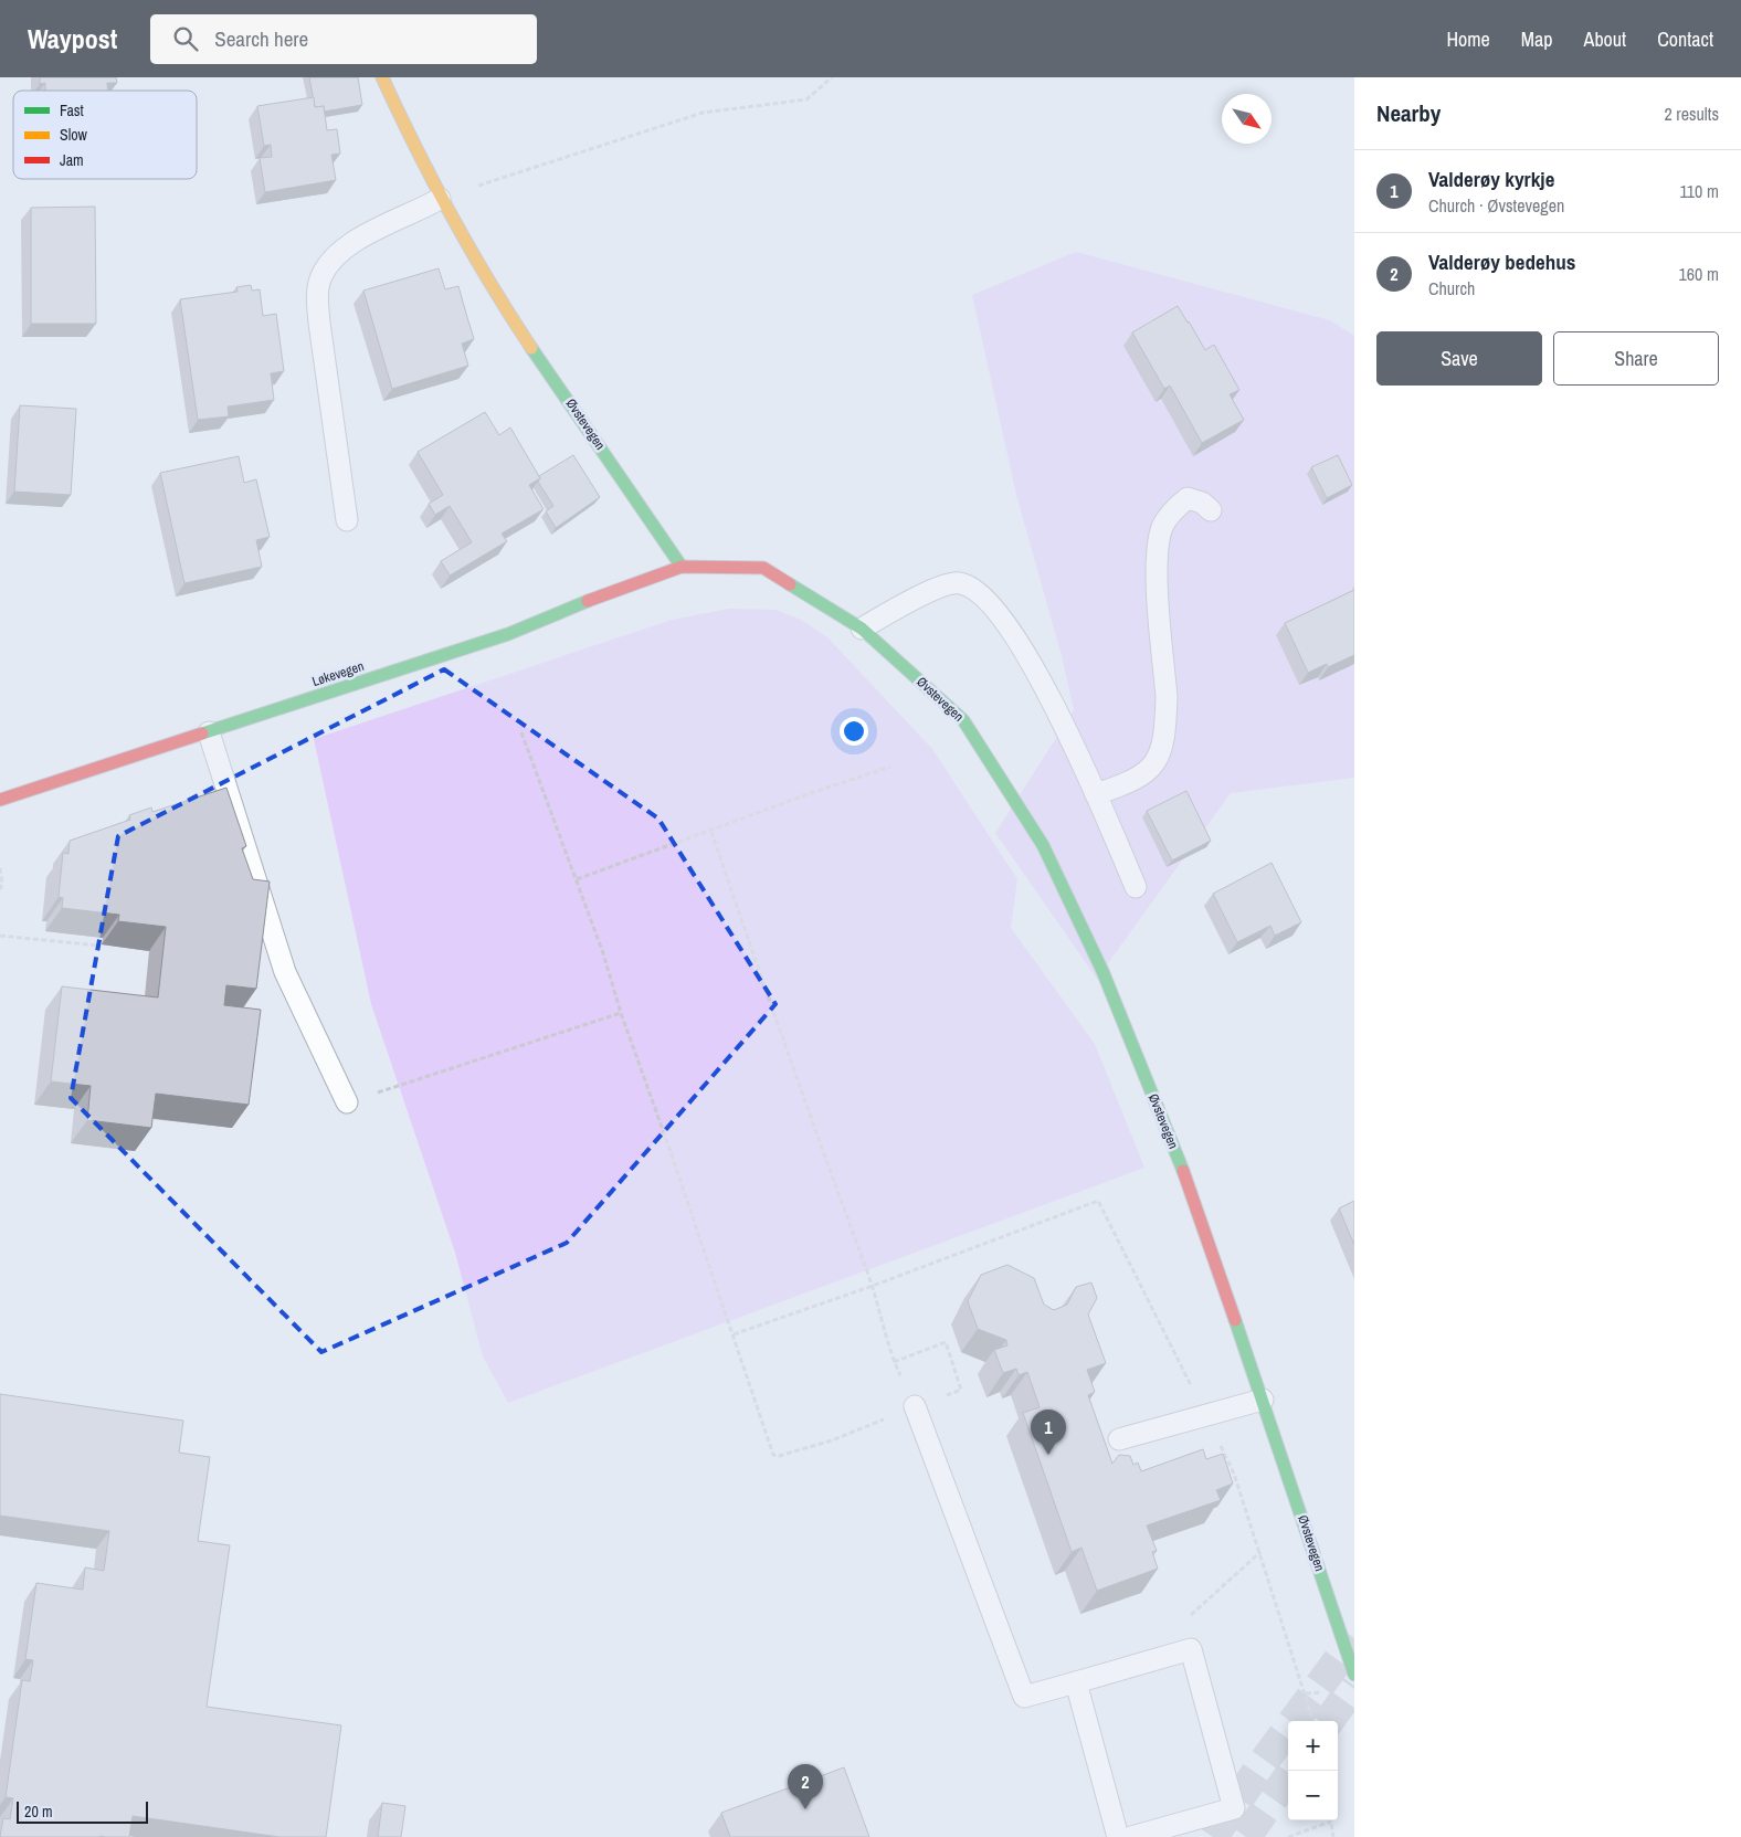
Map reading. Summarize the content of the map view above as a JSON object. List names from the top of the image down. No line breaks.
{"streets":{"street":["Øvstevegen","Løkevegen"]},"crossings":[["Øvstevegen","Løkevegen"]],"legend":["Fast","Slow","Jam"],"scale_bar":"20 m","north":"bottom right","page":{"header":"Waypost","search":"Search here","nav":["Home","Map","About","Contact"],"heading":["Nearby","2 results"],"list":[{"mark":"1","name":"Valderøy kyrkje","note":"Church · Øvstevegen","value":"110 m"},{"mark":"2","name":"Valderøy bedehus","note":"Church","value":"160 m"}],"buttons":["Save","Share"],"pins":["1","2"],"map_buttons":["+","−"],"scale":"20 m"}}
